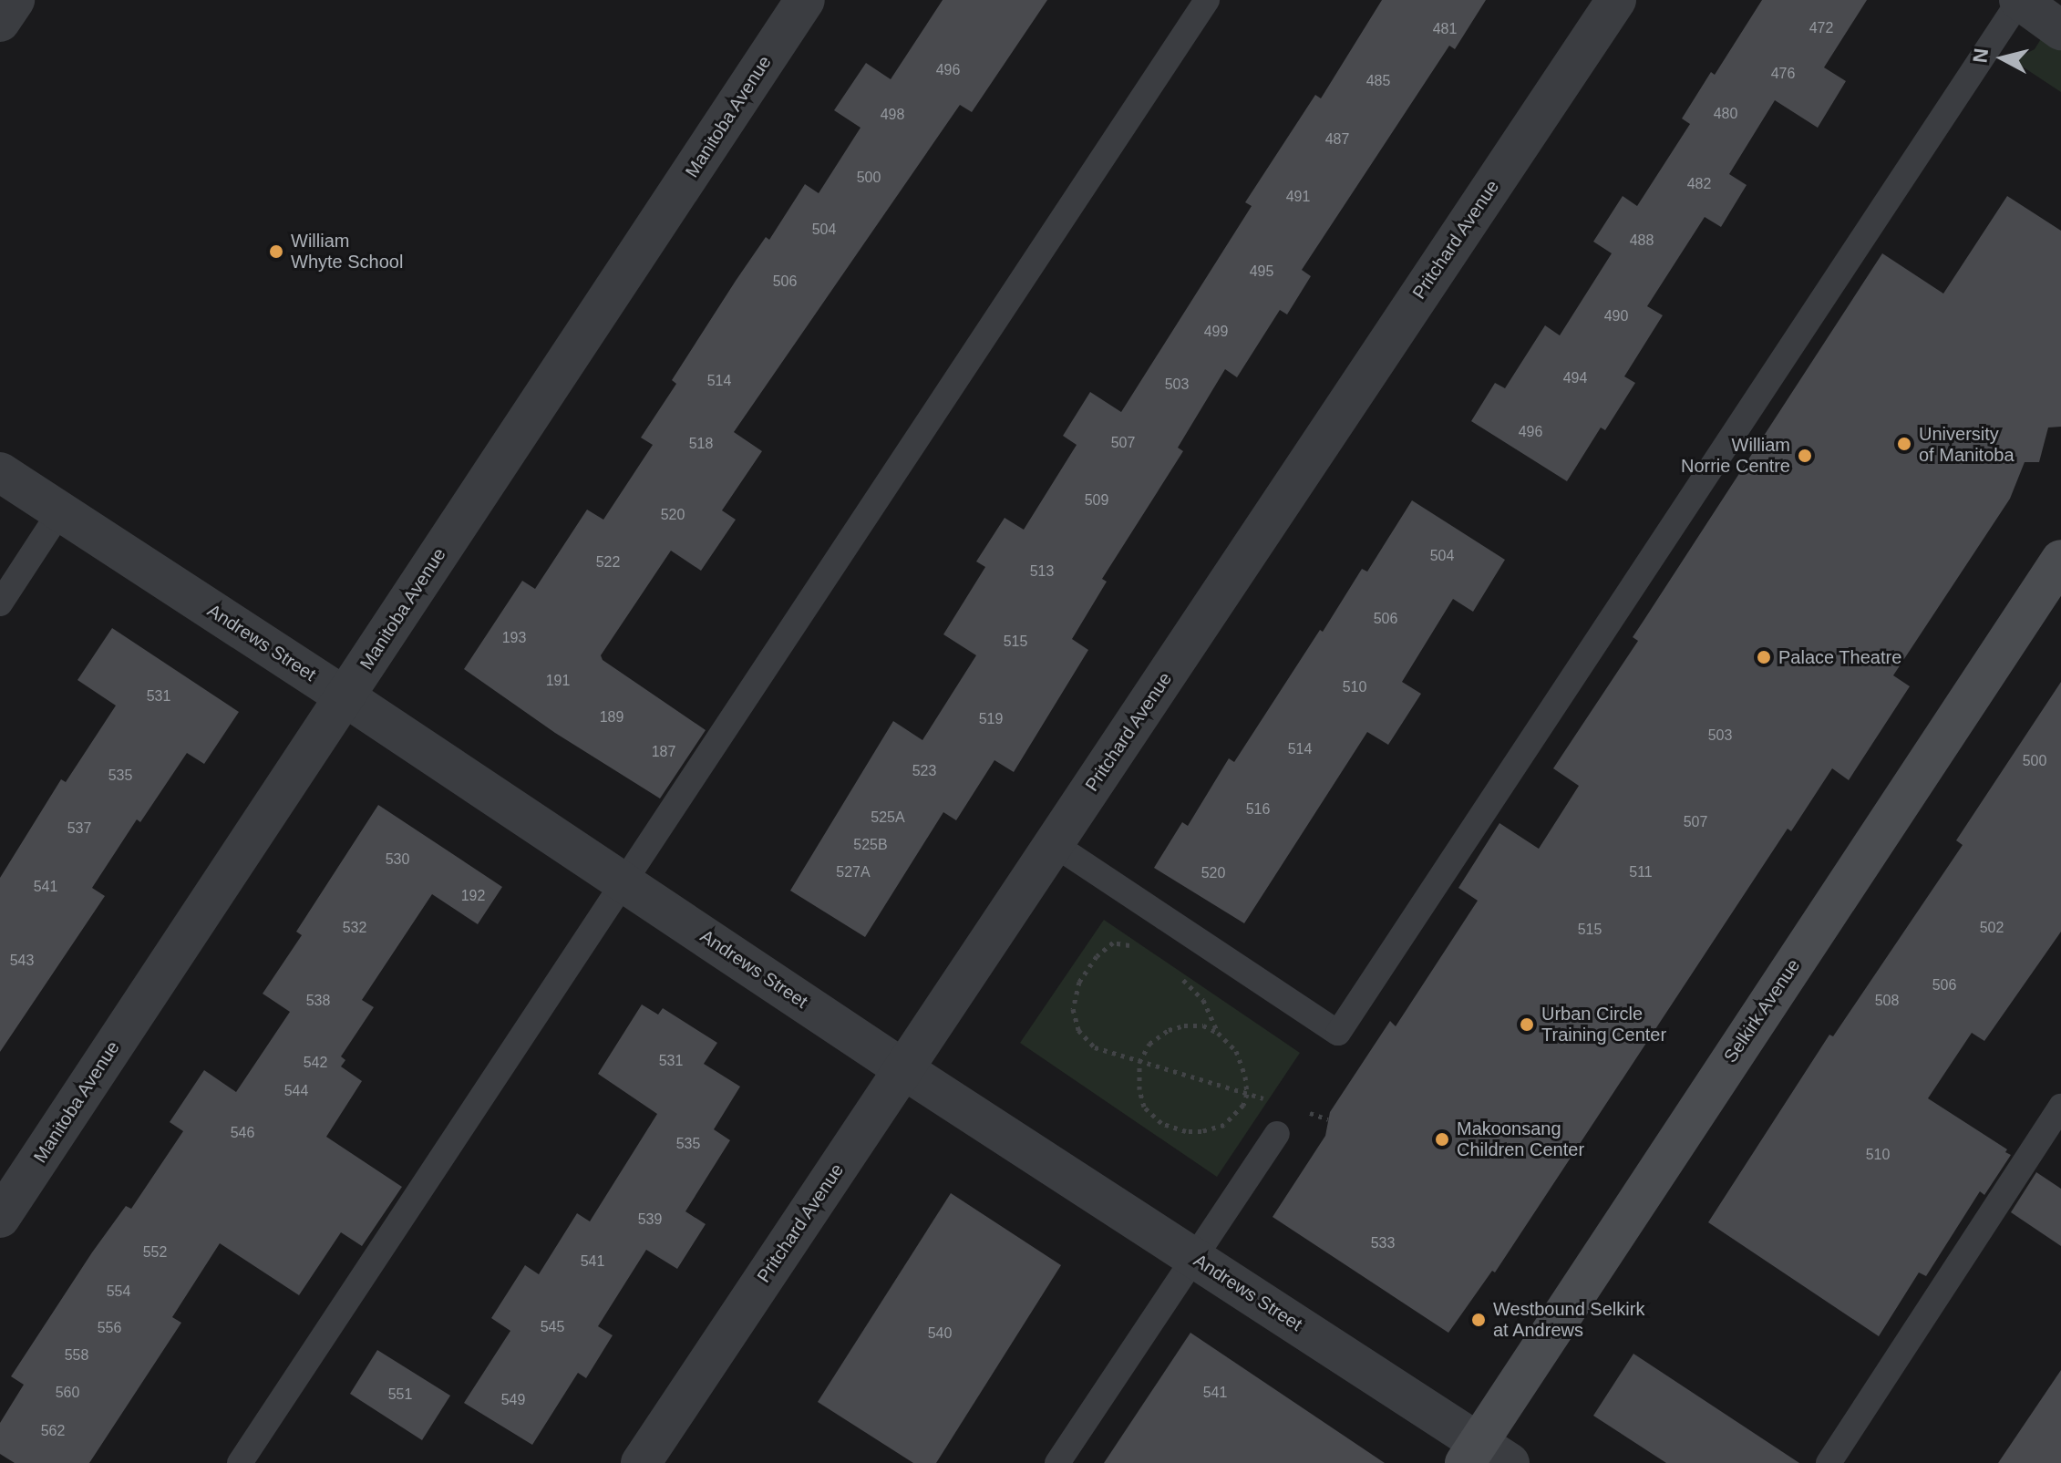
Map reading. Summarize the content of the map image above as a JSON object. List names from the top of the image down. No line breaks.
{"streets":{"main road":["Selkirk Avenue"],"street":["Manitoba Avenue","Pritchard Avenue","Andrews Street"]},"crossings":[["Manitoba Avenue","Andrews Street"],["Pritchard Avenue","Andrews Street"],["Andrews Street","Selkirk Avenue"]],"places":["William Whyte School","University of Manitoba","William Norrie Centre","Palace Theatre","Urban Circle Training Center","Makoonsang Children Center","Westbound Selkirk at Andrews"],"house_numbers":["472","481","496","476","485","480","498","487","500","482","491","504","488","495","506","490","499","494","514","503","496","507","518","509","520","504","522","513","506","193","515","191","510","531","189","519","503","514","187","500","523","535","516","525A","507","537","525B","530","527A","511","520","541","192","532","502","515","543","506","538","508","531","542","544","546","535","510","539","533","552","541","554","545","556","540","558","560","541","551","549","562"],"north":"left"}
